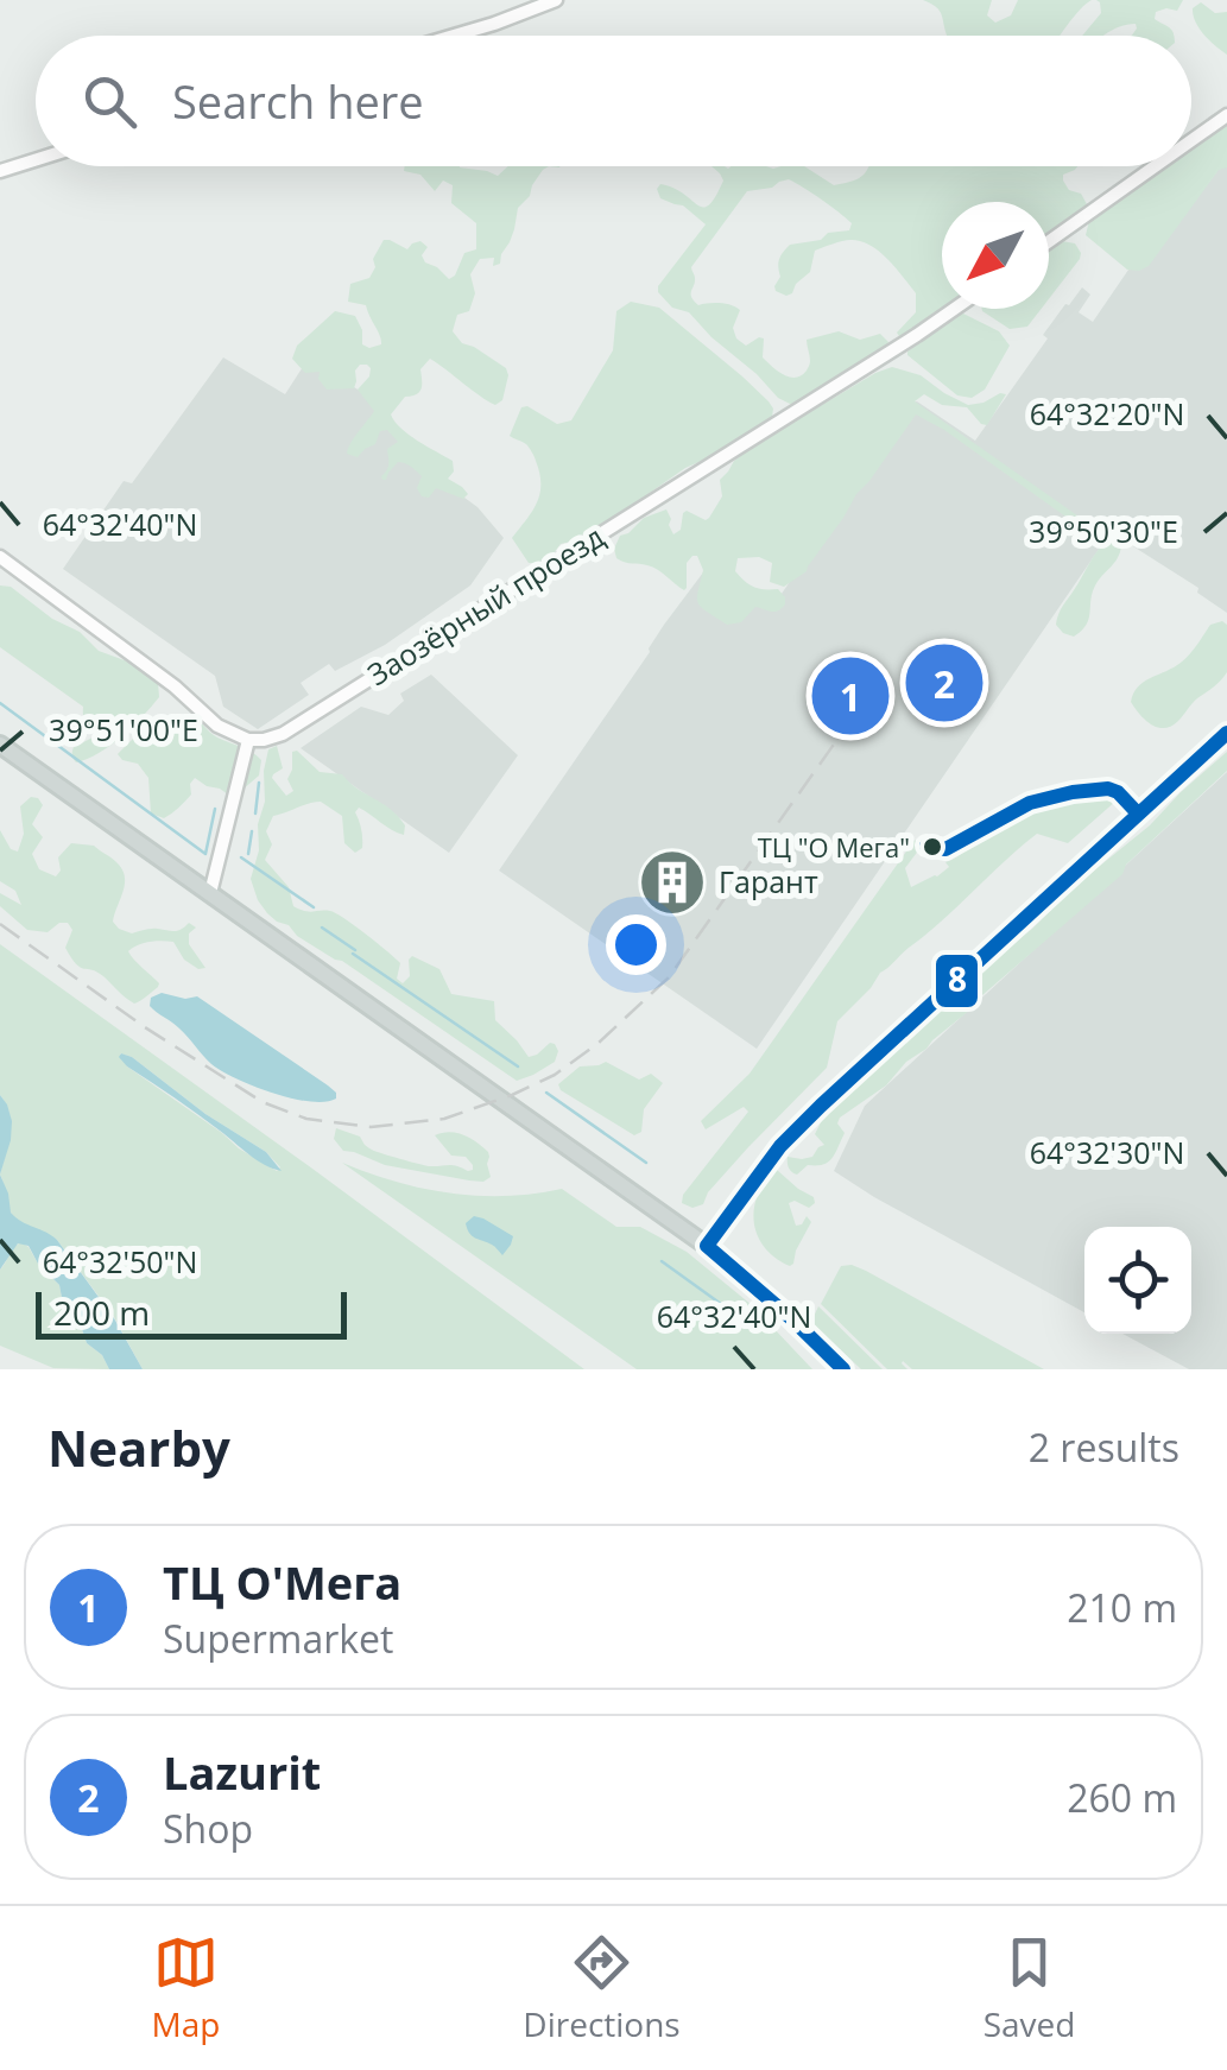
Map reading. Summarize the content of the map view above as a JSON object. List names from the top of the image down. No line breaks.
{"streets":{"street":["Заозёрный проезд"]},"places":{"other":["ТЦ \"О Мега\""],"building":["Гарант"]},"lines":["transit line 8"],"scale_bar":"200 m","north":"bottom left","page":{"search":"Search here","pins":["2","1"],"scale":"200 m","heading":["Nearby","2 results"],"list":[{"mark":"1","name":"ТЦ О'Мега","note":"Supermarket","value":"210 m"},{"mark":"2","name":"Lazurit","note":"Shop","value":"260 m"}],"nav":["Map","Directions","Saved"]},"coordinates":["64°32'20\"N","64°32'40\"N","39°50'30\"E","39°51'00\"E","64°32'30\"N","64°32'50\"N"]}
